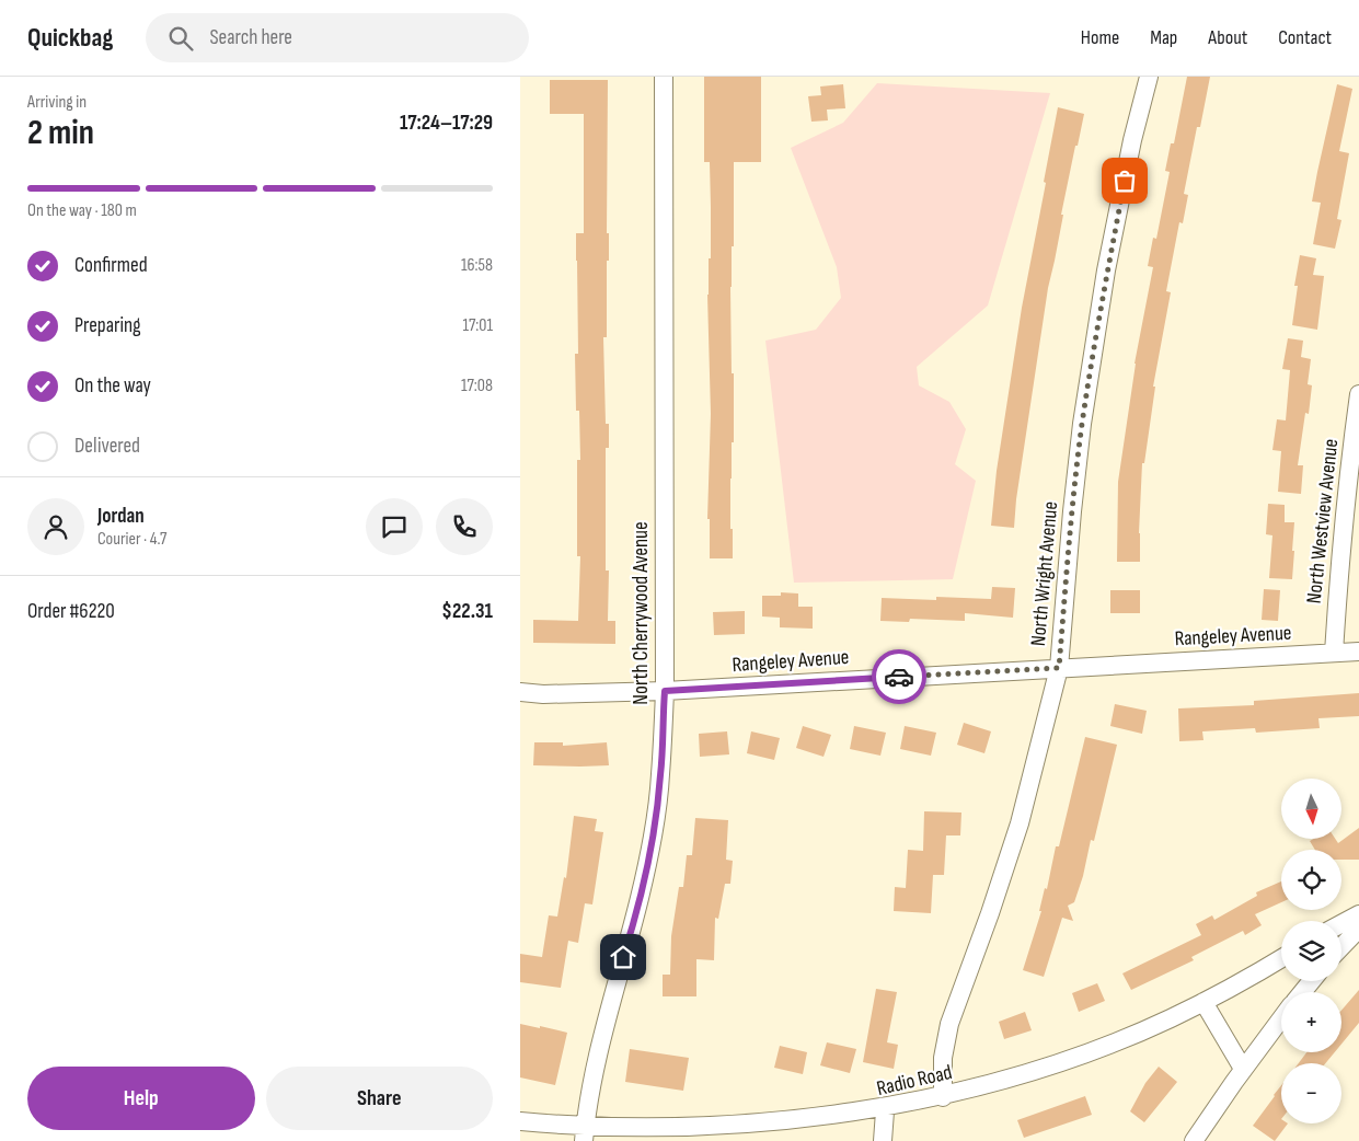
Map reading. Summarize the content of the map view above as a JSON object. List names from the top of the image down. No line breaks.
{"streets":{"street":["North Westview Avenue","North Wright Avenue","North Cherrywood Avenue","Rangeley Avenue","Radio Road"]},"crossings":[["North Westview Avenue","Rangeley Avenue"],["North Wright Avenue","Rangeley Avenue"],["North Wright Avenue","Radio Road"],["North Cherrywood Avenue","Rangeley Avenue"],["North Cherrywood Avenue","Radio Road"]],"north":"bottom","page":{"header":"Quickbag","search":"Search here","nav":["Home","Map","About","Contact"],"heading":["2 min","Arriving in","17:24–17:29"],"panel":["Jordan","Courier · 4.7","Order #6220","$22.31"],"bar":"On the way · 180 m","list":[["Confirmed","16:58"],["Preparing","17:01"],["On the way","17:08"],"Delivered"],"map_buttons":["+","−"],"buttons":["Help","Share"]}}
